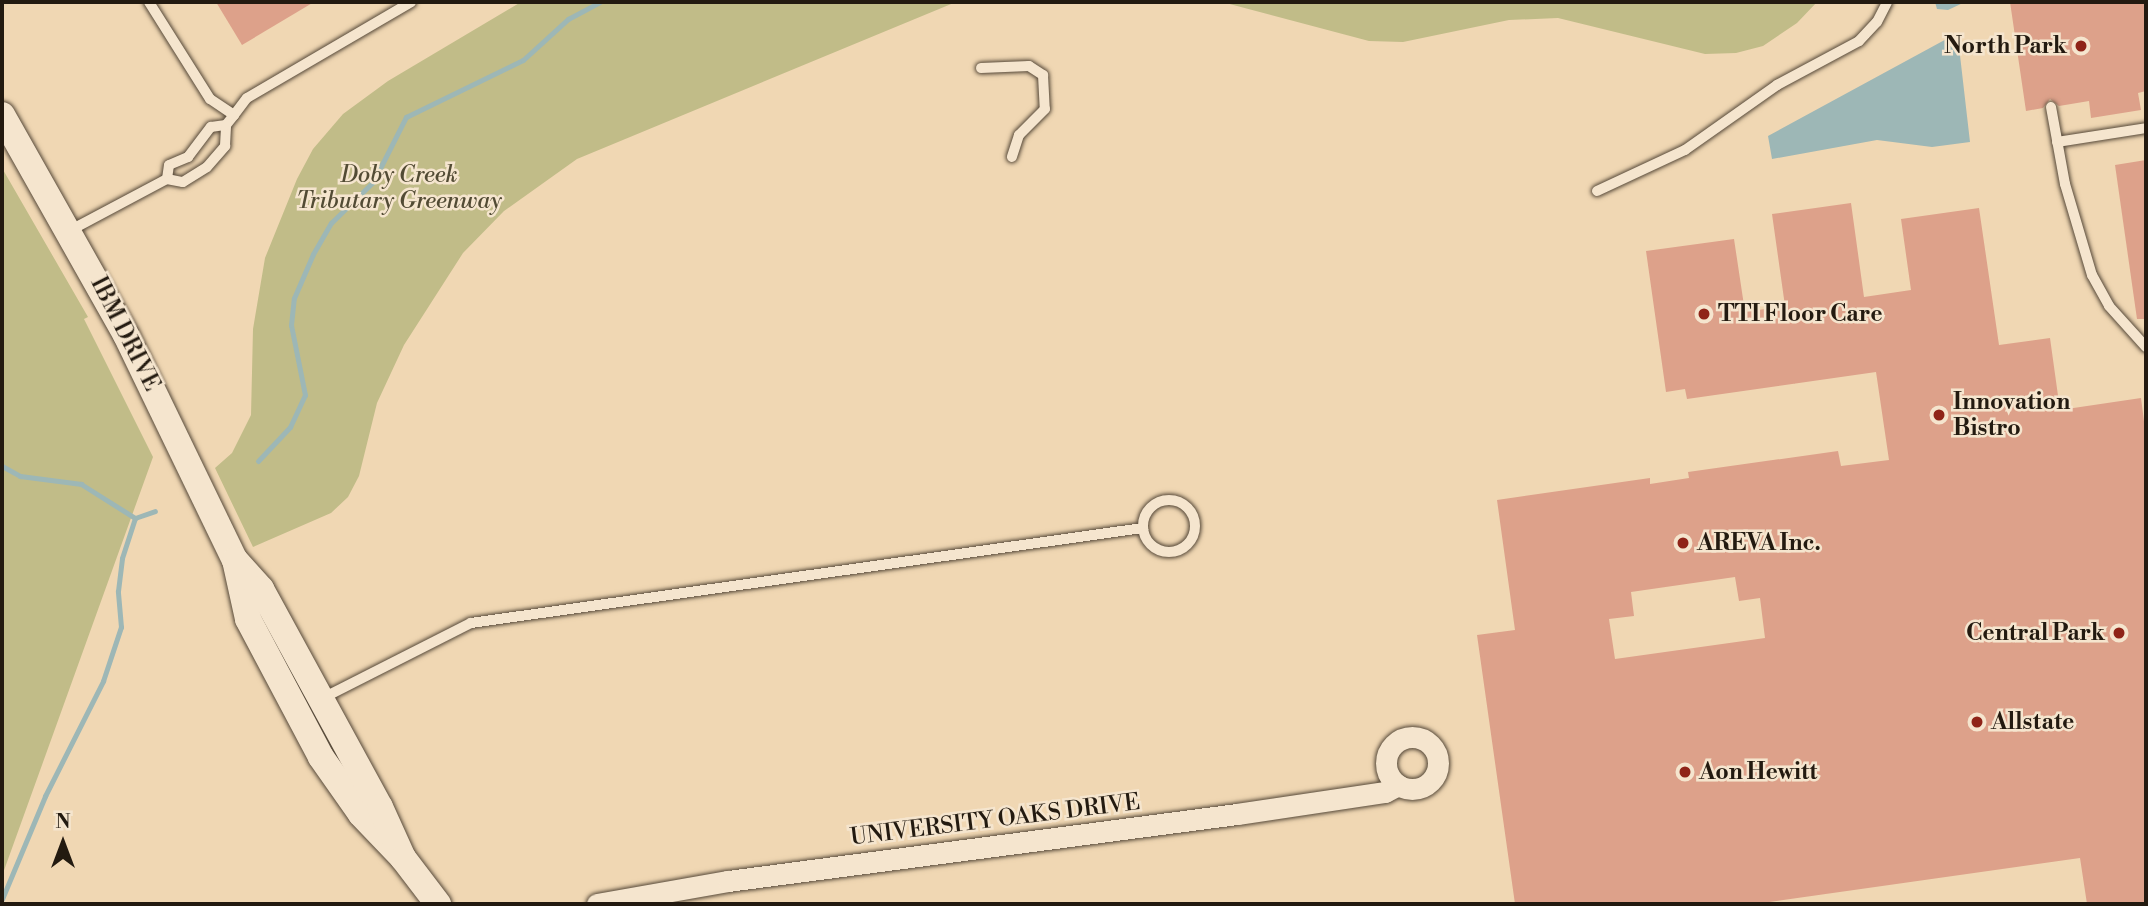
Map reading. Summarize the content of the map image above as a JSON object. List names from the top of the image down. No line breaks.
{"streets":{"street":["IBM DRIVE","UNIVERSITY OAKS DRIVE"]},"parks":["Doby Creek Tributary Greenway"],"places":["North Park","TTI Floor Care","Innovation Bistro","AREVA Inc.","Central Park","Allstate","Aon Hewitt"],"north":"top"}
